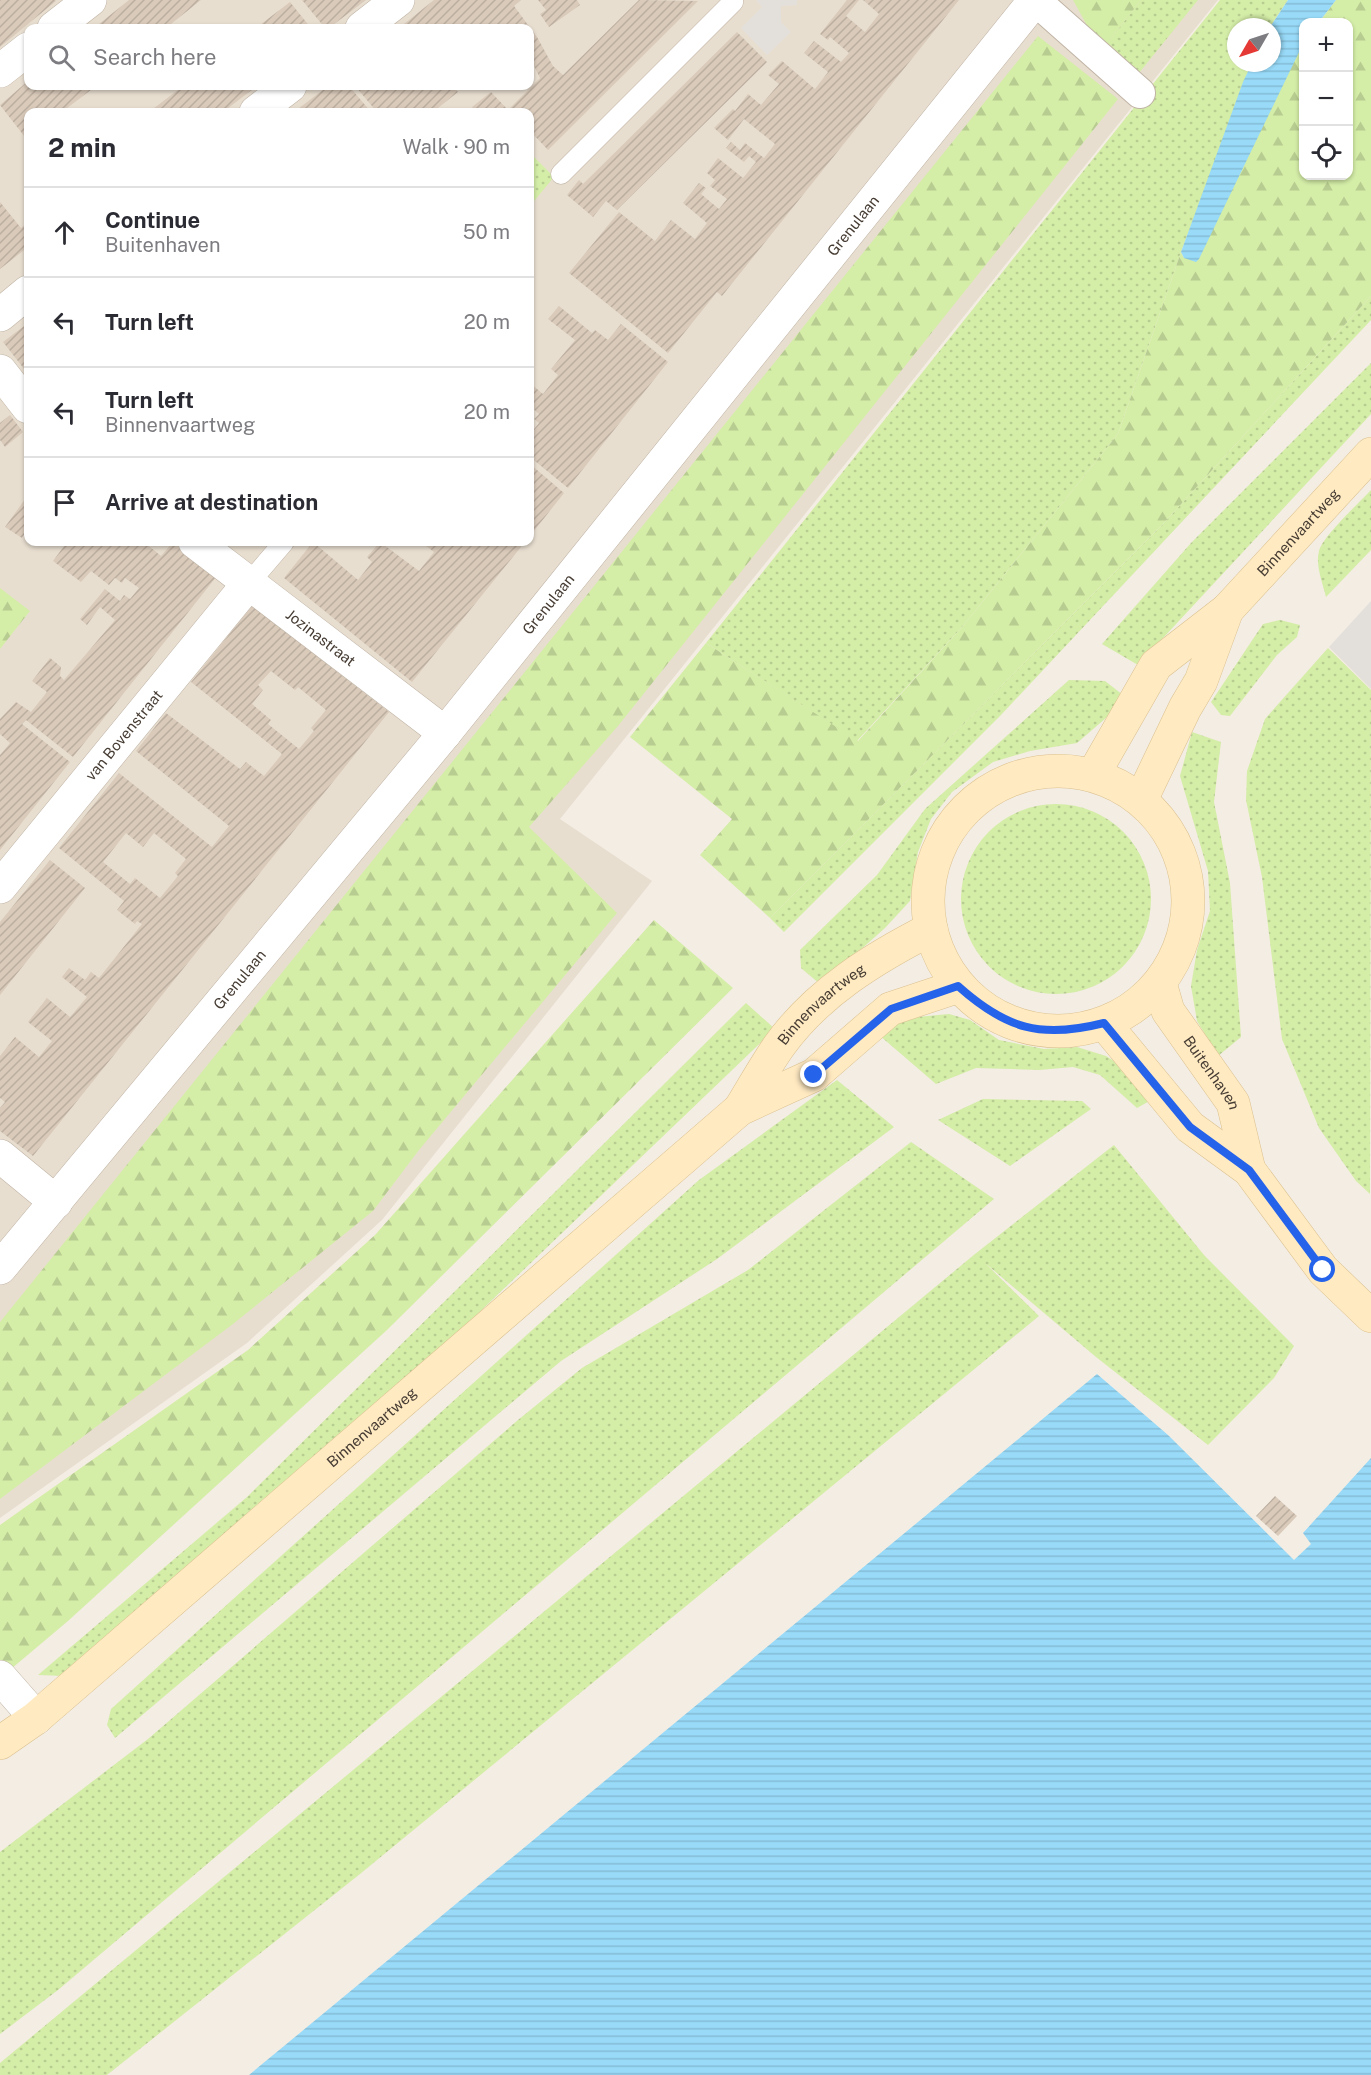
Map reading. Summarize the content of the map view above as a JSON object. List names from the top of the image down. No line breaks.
{"streets":{"main road":["Binnenvaartweg","Buitenhaven"],"street":["Grenulaan","Jozinastraat","van Bovenstraat"]},"crossings":[["Grenulaan","Jozinastraat"],["Jozinastraat","van Bovenstraat"]],"north":"bottom left","page":{"map_buttons":["+","−"],"search":"Search here","heading":["2 min","Walk · 90 m"],"list":[["Continue","Buitenhaven","50 m"],["Turn left","20 m"],["Turn left","Binnenvaartweg","20 m"],"Arrive at destination"]}}
